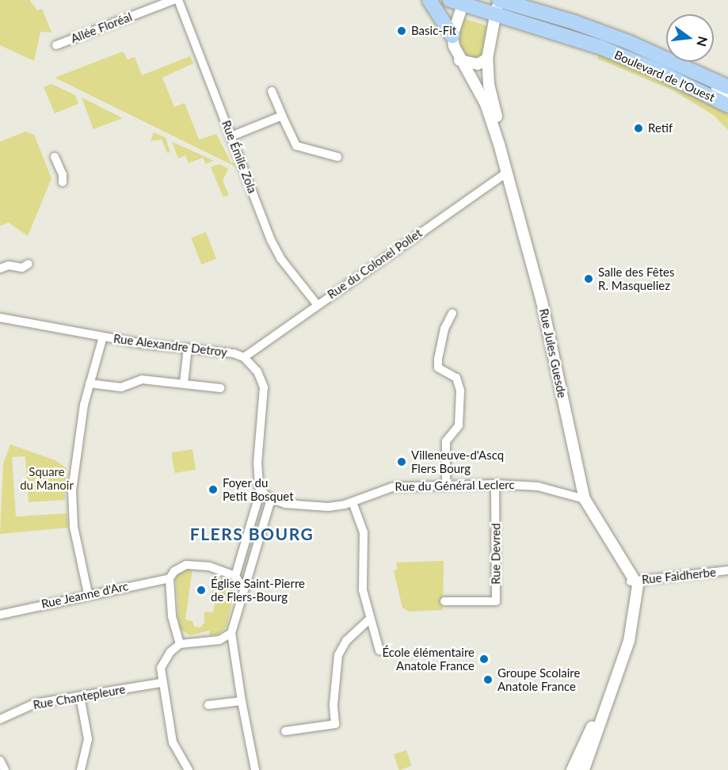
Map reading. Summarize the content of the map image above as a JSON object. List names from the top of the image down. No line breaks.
{"streets":{"main road":["Boulevard de l'Ouest"],"street":["Allée Floréal","Rue Émile Zola","Rue du Colonel Pollet","Rue Alexandre Detroy","Rue Jules Guesde","Rue du Général Leclerc","Rue Devred","Rue Faidherbe","Rue Jeanne d'Arc","Rue Chantepleure"]},"crossings":[["Boulevard de l'Ouest","Rue Jules Guesde"],["Rue Émile Zola","Rue du Colonel Pollet"],["Rue du Colonel Pollet","Rue Alexandre Detroy"],["Rue du Colonel Pollet","Rue Jules Guesde"],["Rue Jules Guesde","Rue du Général Leclerc"],["Rue Jules Guesde","Rue Faidherbe"],["Rue du Général Leclerc","Rue Devred"]],"districts":["FLERS BOURG"],"parks":["Square du Manoir"],"places":["Basic-Fit","Retif","Salle des Fêtes R. Masqueliez","Villeneuve-d'Ascq Flers Bourg","Foyer du Petit Bosquet","Église Saint-Pierre de Flers-Bourg","École élémentaire Anatole France","Groupe Scolaire Anatole France"],"north":"right"}
